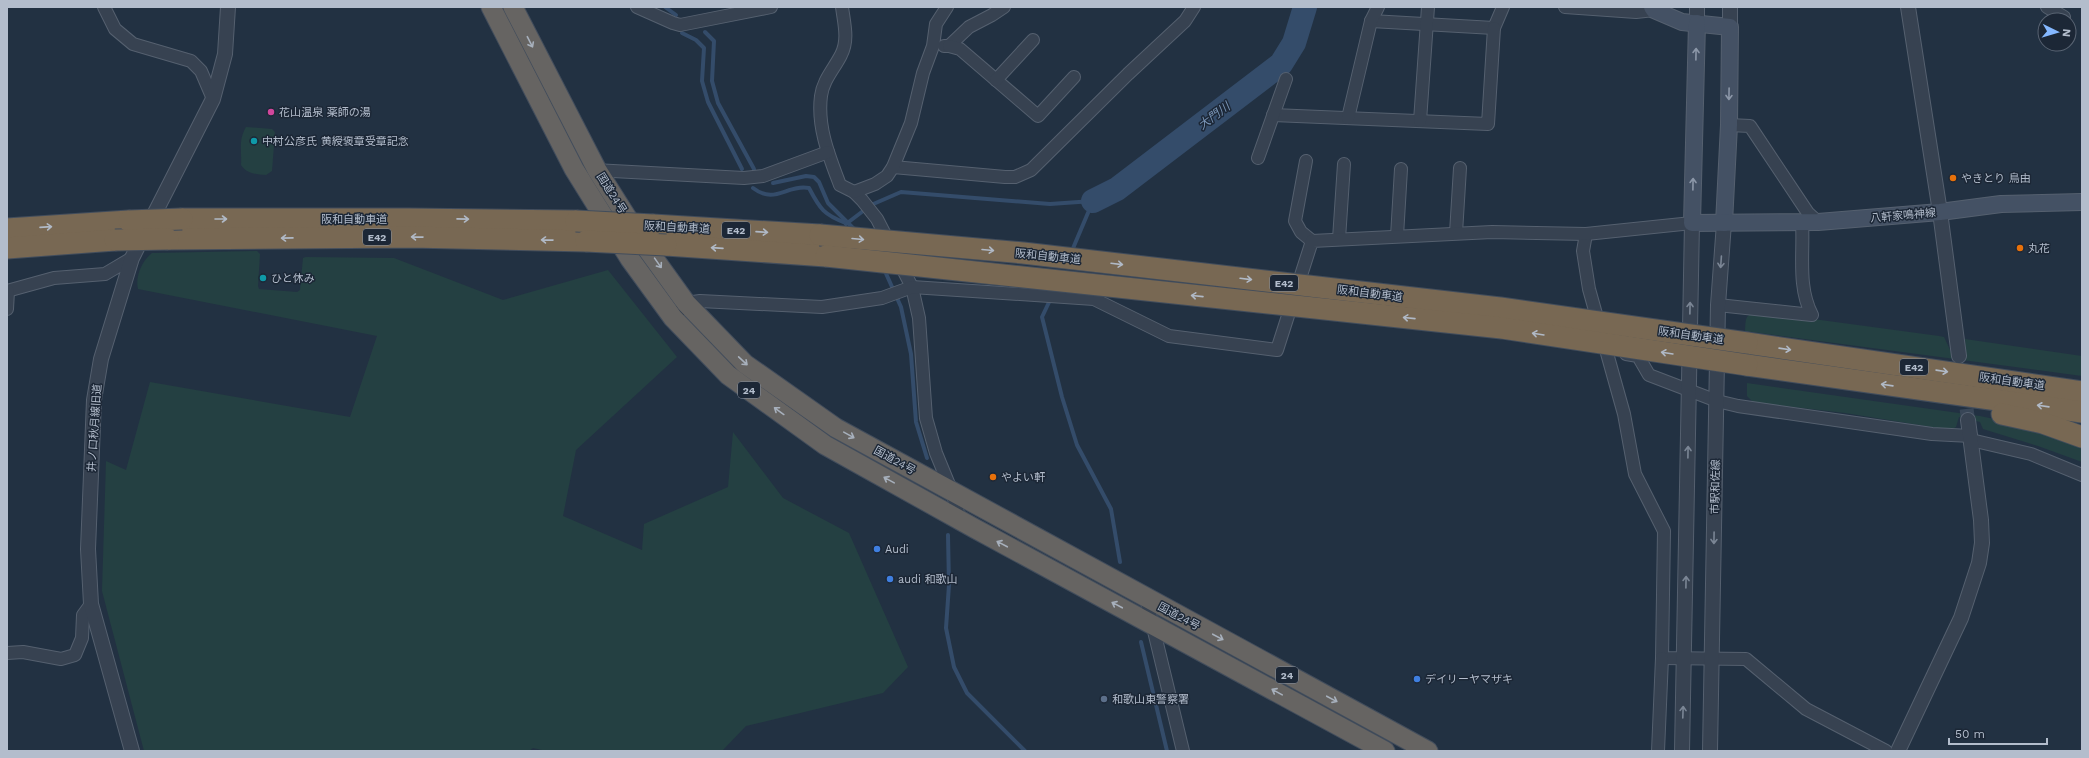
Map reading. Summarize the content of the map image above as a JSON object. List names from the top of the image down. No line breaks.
{"streets":{"highway":["国道24号","阪和自動車道","E42","24"],"main road":["八軒家鳴神線"],"street":["井ノ口秋月線旧道","市駅和佐線"]},"crossings":[["八軒家鳴神線","市駅和佐線"]],"water":["大門川"],"places":["花山温泉 薬師の湯","中村公彦氏 黄綬褒章受章記念","やきとり 鳥由","丸花","ひと休み","やよい軒","Audi","audi 和歌山","デイリーヤマザキ","和歌山東警察署"],"scale_bar":"50 m","north":"right"}
